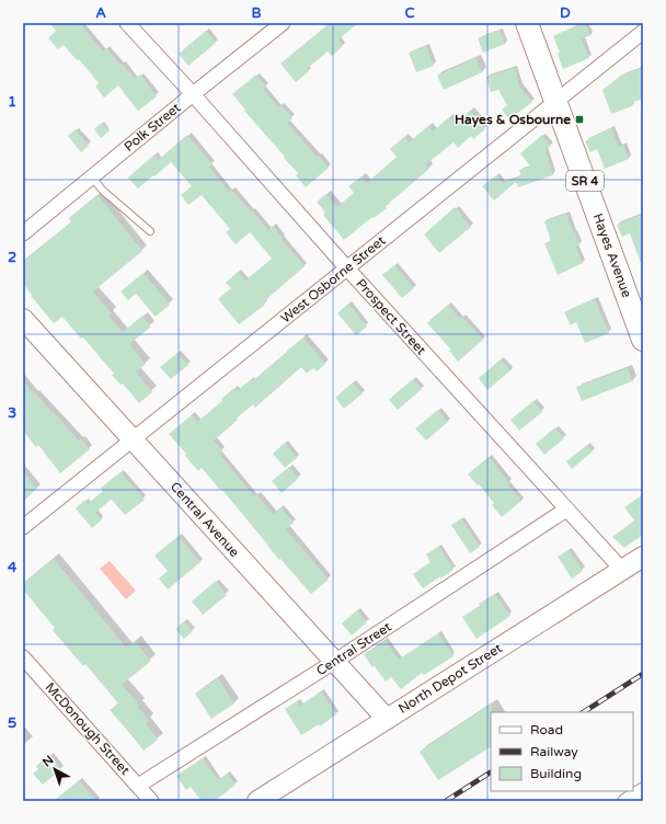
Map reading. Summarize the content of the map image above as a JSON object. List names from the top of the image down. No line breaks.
{"streets":{"main road":["SR 4","Hayes Avenue"],"street":["Polk Street","West Osborne Street","Prospect Street","Central Avenue","Central Street","North Depot Street","McDonough Street"]},"crossings":[["Polk Street","Prospect Street"],["Hayes Avenue","West Osborne Street"],["West Osborne Street","Prospect Street"],["West Osborne Street","Central Avenue"],["Prospect Street","Central Street"],["Prospect Street","North Depot Street"],["Central Avenue","Central Street"],["Central Avenue","North Depot Street"],["Central Street","McDonough Street"]],"places":{"transit":["Hayes & Osbourne"]},"legend":["Road","Railway","Building"],"north":"top left","grid":{"columns":["A","B","C","D"],"rows":["1","2","3","4","5"]}}
